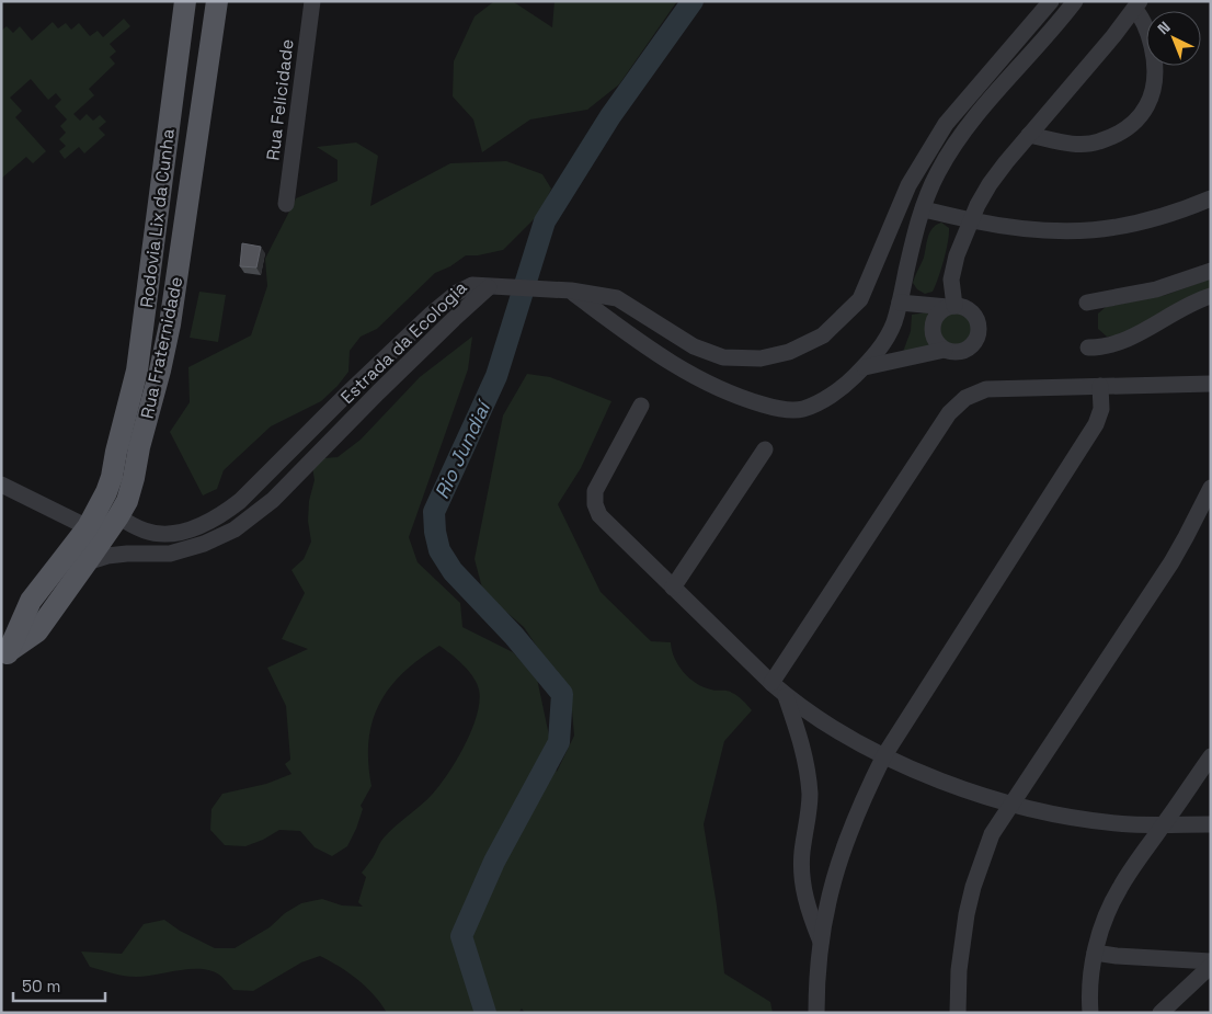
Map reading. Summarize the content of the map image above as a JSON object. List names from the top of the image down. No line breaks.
{"streets":{"main road":["Rodovia Lix da Cunha","Rua Fraternidade"],"street":["Rua Felicidade","Estrada da Ecologia"]},"crossings":[["Rodovia Lix da Cunha","Rua Fraternidade"],["Estrada da Ecologia","Rua Fraternidade"]],"water":["Rio Jundiaí"],"scale_bar":"50 m","north":"top left"}
